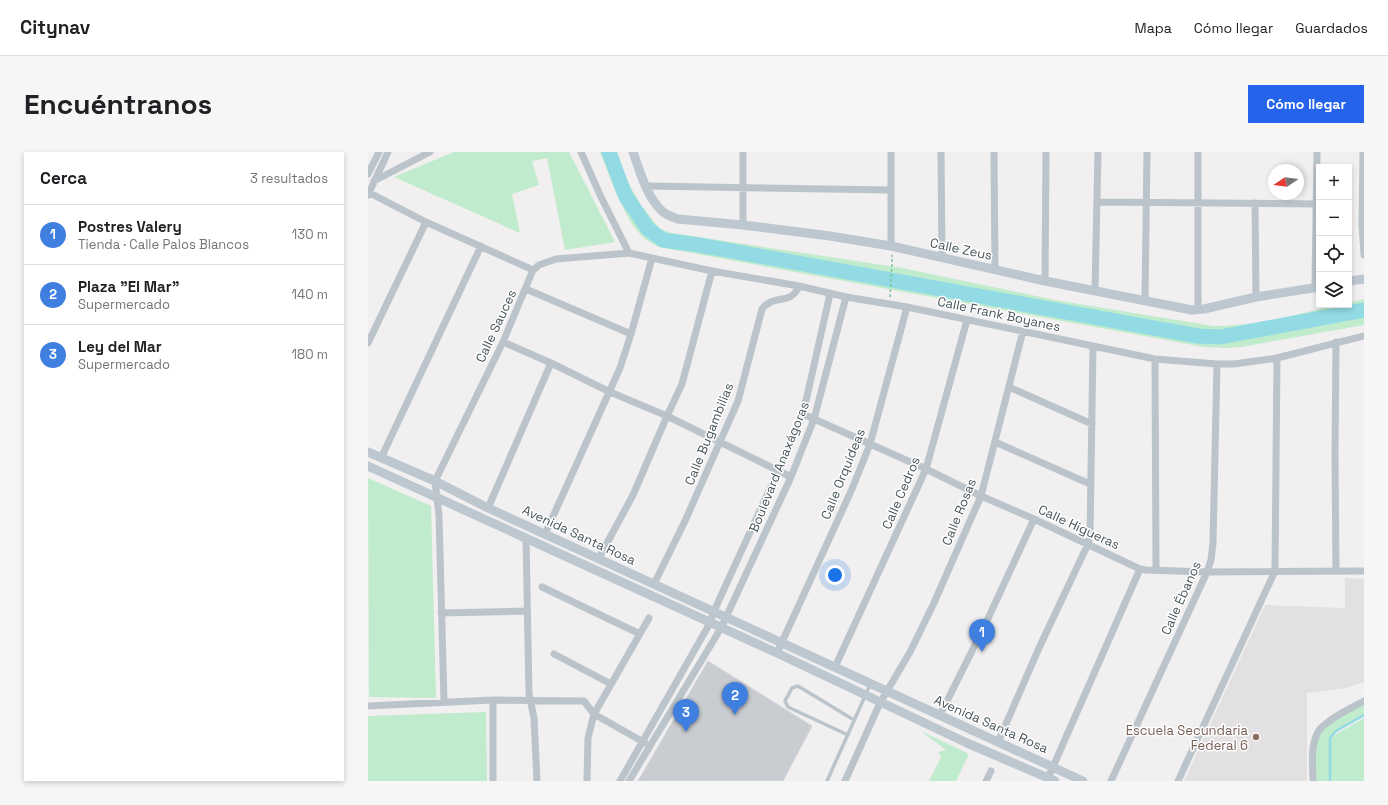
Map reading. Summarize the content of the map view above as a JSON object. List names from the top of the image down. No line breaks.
{"streets":{"main road":["Calle Zeus","Avenida Santa Rosa"],"street":["Calle Frank Boyanes","Calle Sauces","Calle Bugambilias","Boulevard Anaxágoras","Calle Orquídeas","Calle Cedros","Calle Rosas","Calle Higueras","Calle Ébanos"]},"crossings":[["Calle Frank Boyanes","Calle Bugambilias"],["Calle Frank Boyanes","Boulevard Anaxágoras"],["Calle Frank Boyanes","Calle Orquídeas"],["Calle Frank Boyanes","Calle Cedros"],["Calle Frank Boyanes","Calle Rosas"],["Calle Frank Boyanes","Calle Ébanos"],["Calle Sauces","Avenida Santa Rosa"],["Calle Bugambilias","Avenida Santa Rosa"],["Boulevard Anaxágoras","Calle Higueras"],["Boulevard Anaxágoras","Avenida Santa Rosa"],["Calle Orquídeas","Calle Higueras"],["Calle Orquídeas","Avenida Santa Rosa"],["Calle Cedros","Calle Higueras"],["Calle Cedros","Avenida Santa Rosa"],["Calle Rosas","Calle Higueras"],["Calle Rosas","Avenida Santa Rosa"],["Calle Higueras","Calle Ébanos"]],"places":["Escuela Secundaria Federal 6"],"north":"left","page":{"header":"Citynav","nav":["Mapa","Cómo llegar","Guardados"],"buttons":"Cómo llegar","title":"Encuéntranos","heading":["Cerca","3 resultados"],"map_buttons":["+","−"],"list":[{"mark":"1","name":"Postres Valery","note":"Tienda · Calle Palos Blancos","value":"130 m"},{"mark":"2","name":"Plaza \"El Mar\"","note":"Supermercado","value":"140 m"},{"mark":"3","name":"Ley del Mar","note":"Supermercado","value":"180 m"}],"pins":["1","2","3"]}}
